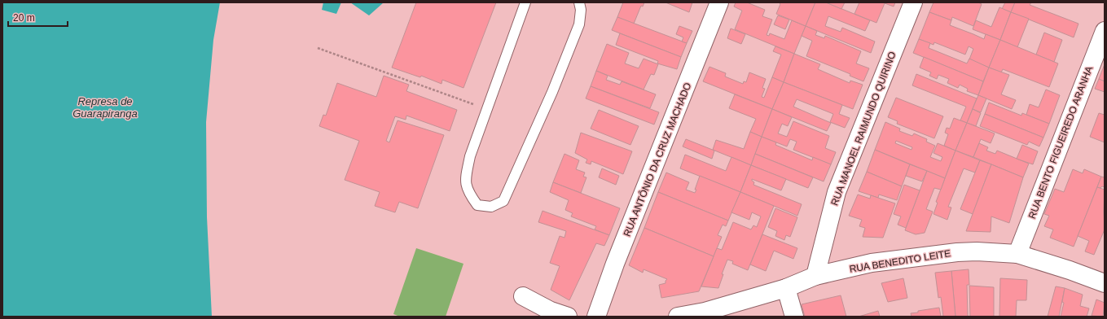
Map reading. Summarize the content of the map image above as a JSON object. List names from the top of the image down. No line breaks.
{"streets":{"street":["RUA MANOEL RAIMUNDO QUIRINO","RUA BENTO FIGUEIREDO ARANHA","RUA ANTÔNIO DA CRUZ MACHADO","RUA BENEDITO LEITE"]},"crossings":[["RUA MANOEL RAIMUNDO QUIRINO","RUA BENEDITO LEITE"],["RUA BENTO FIGUEIREDO ARANHA","RUA BENEDITO LEITE"]],"water":["Represa de Guarapiranga"],"scale_bar":"20 m"}
